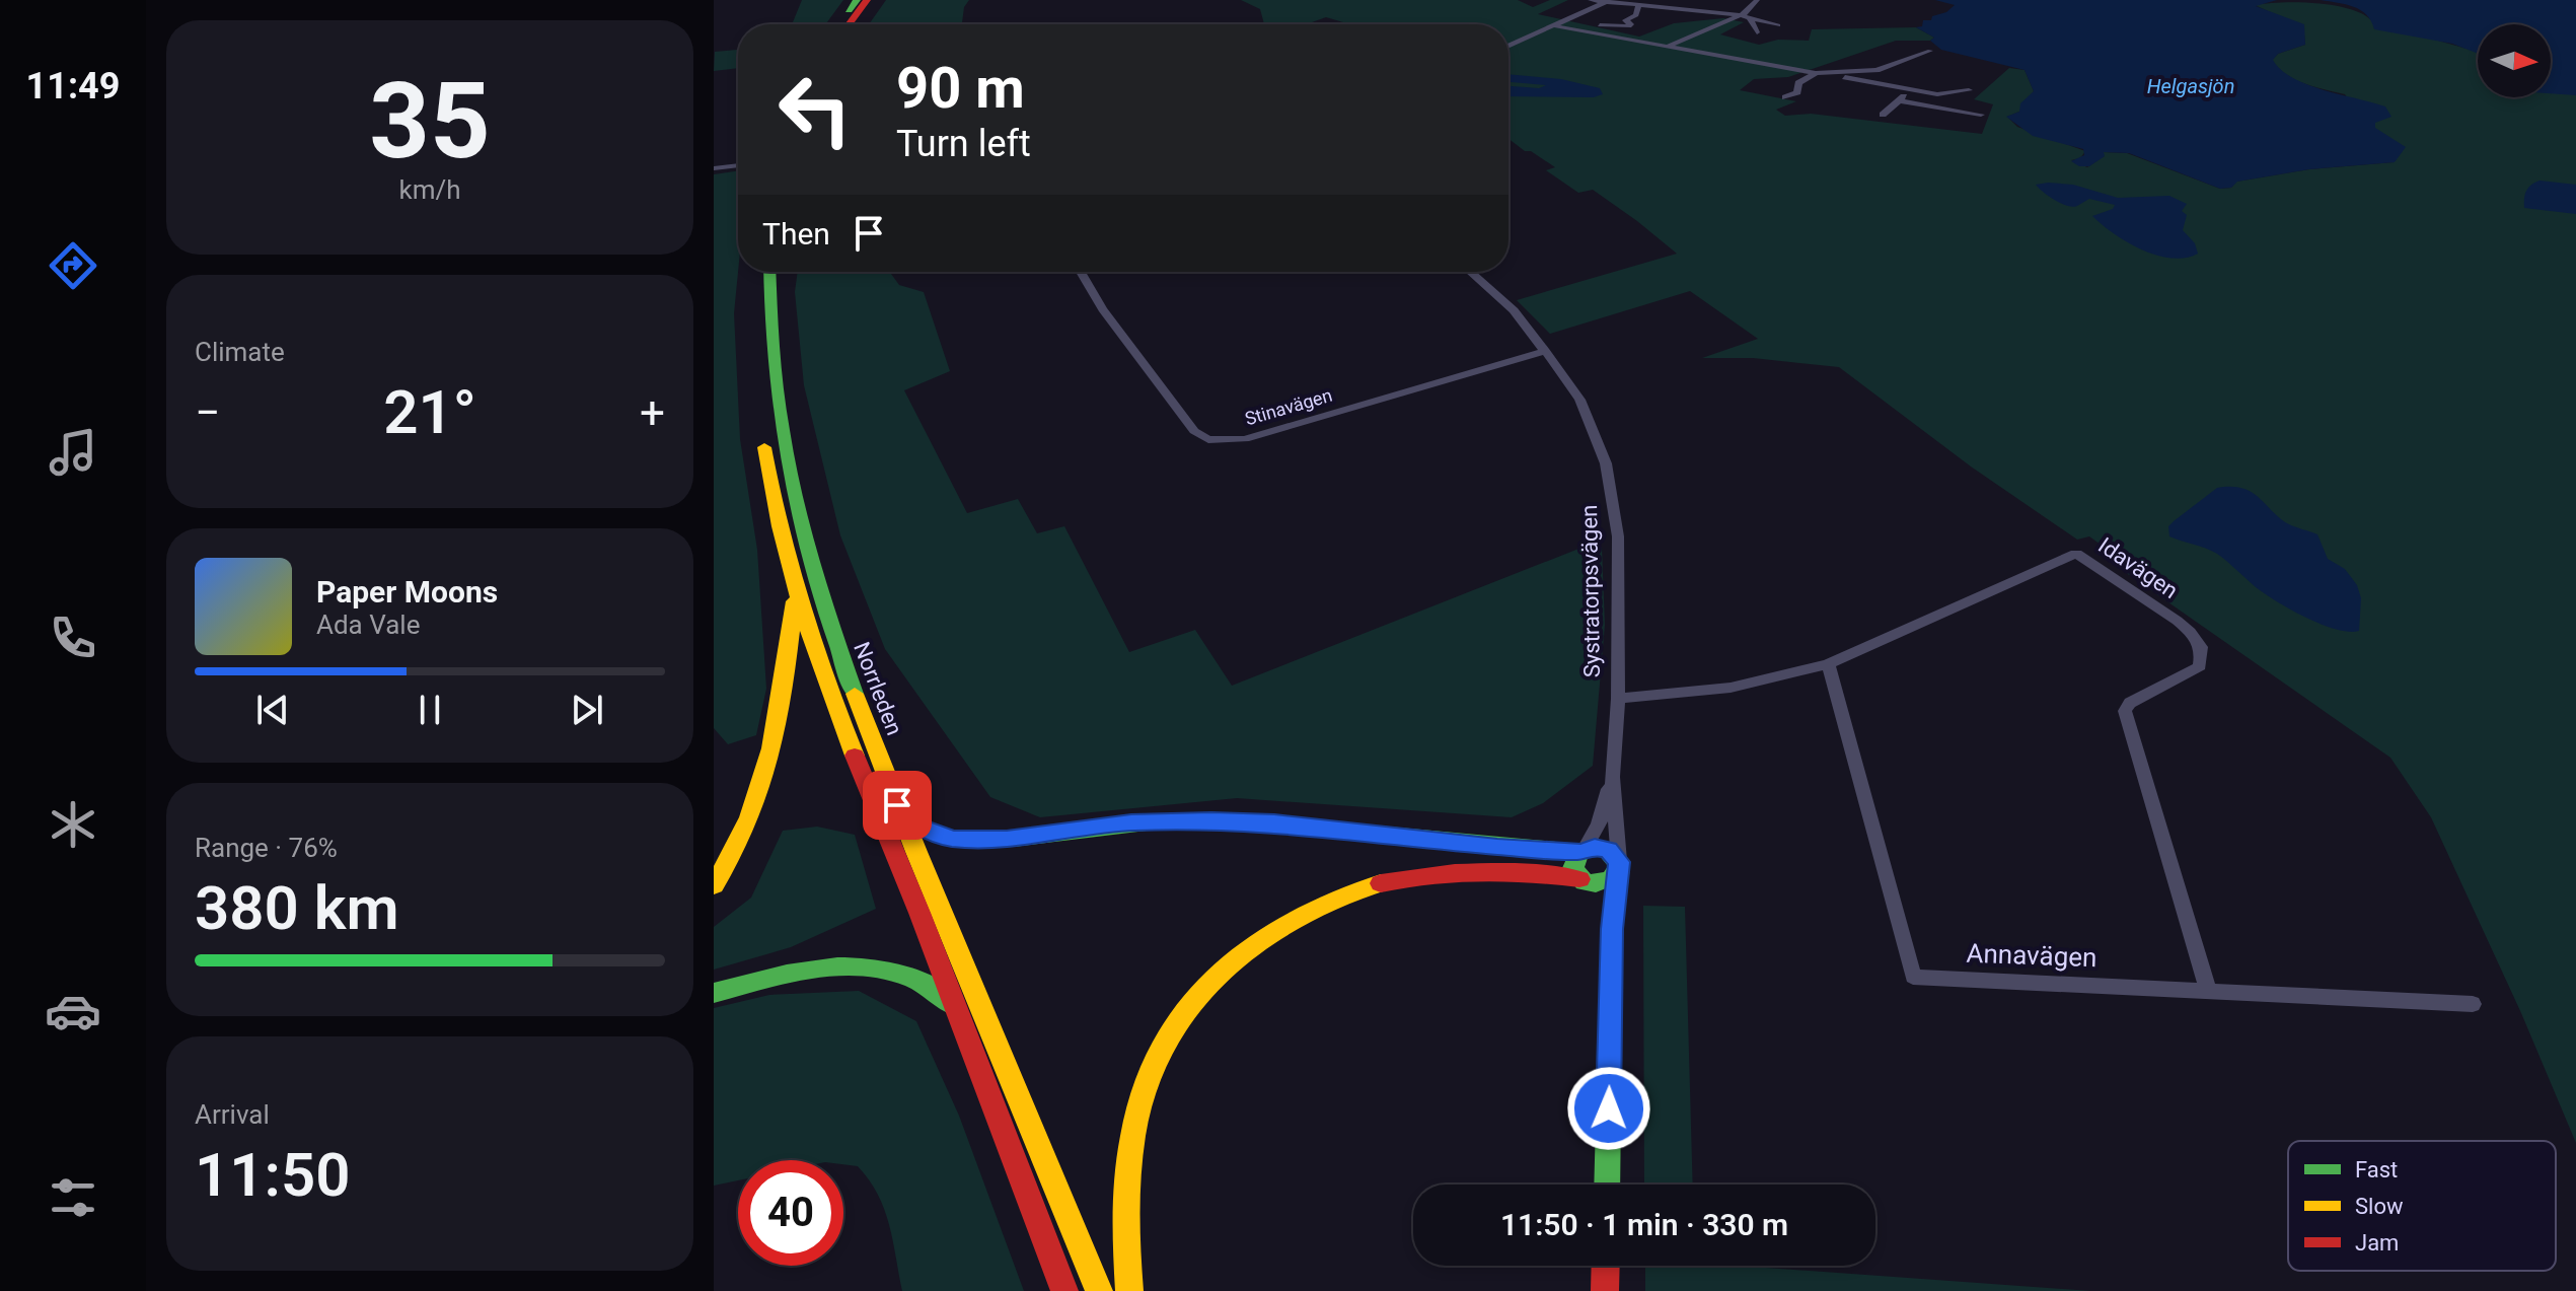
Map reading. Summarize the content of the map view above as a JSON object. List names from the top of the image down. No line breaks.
{"streets":{"main road":["Systratorpsvägen","Norrleden"],"street":["Stinavägen","Idavägen","Annavägen"]},"crossings":[["Stinavägen","Systratorpsvägen"],["Idavägen","Systratorpsvägen"],["Idavägen","Annavägen"]],"water":["Helgasjön"],"legend":["Fast","Slow","Jam"],"north":"right","page":{"tabs":"11:49","tile":[["35","km/h"],"Climate",["Range · 76%","380 km"],["Arrival","11:50"]],"turn":["90 m","Turn left"],"then":"Then","heat":["−","21°","+"],"song":["Paper Moons","Ada Vale"],"limit":"40","trip":"11:50 · 1 min · 330 m"}}
